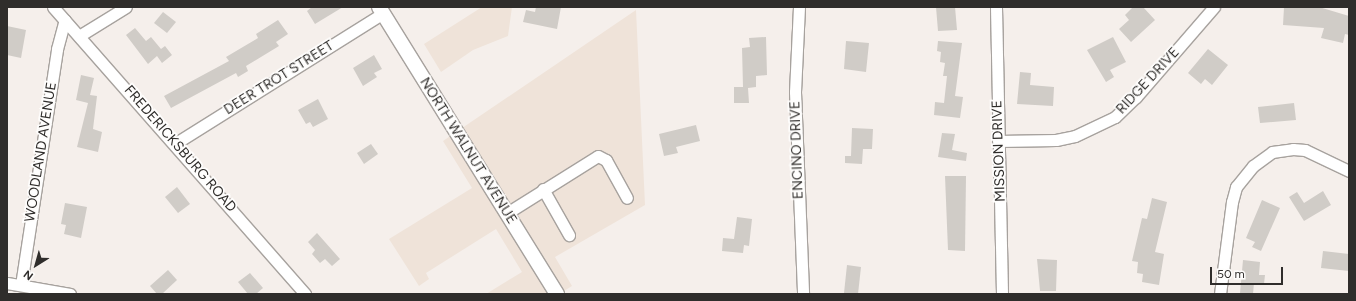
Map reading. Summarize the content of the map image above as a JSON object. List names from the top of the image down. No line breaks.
{"streets":{"main road":["NORTH WALNUT AVENUE"],"street":["DEER TROT STREET","RIDGE DRIVE","FREDERICKSBURG ROAD","ENCINO DRIVE","MISSION DRIVE","WOODLAND AVENUE"]},"crossings":[["DEER TROT STREET","FREDERICKSBURG ROAD"],["DEER TROT STREET","NORTH WALNUT AVENUE"],["RIDGE DRIVE","MISSION DRIVE"],["FREDERICKSBURG ROAD","WOODLAND AVENUE"]],"scale_bar":"50 m","north":"bottom left"}
